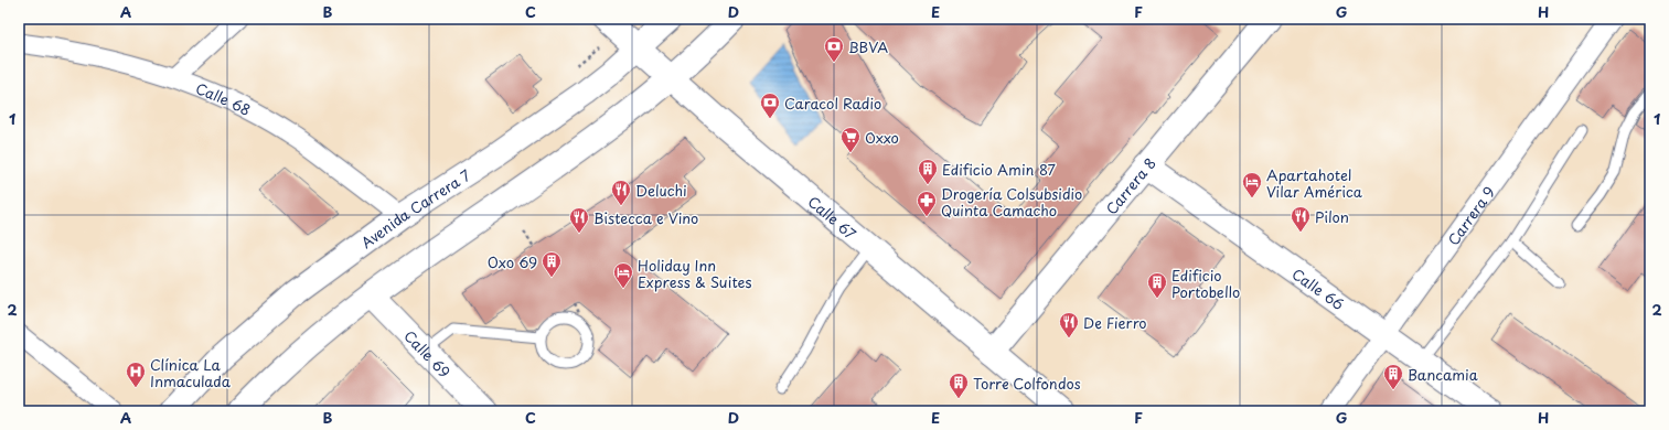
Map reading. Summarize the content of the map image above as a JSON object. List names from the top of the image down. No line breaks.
{"streets":{"main road":["Carrera 8","Avenida Carrera 7","Calle 67","Calle 66","Calle 69"],"street":["Calle 68","Carrera 9"]},"crossings":[["Calle 68","Avenida Carrera 7"],["Carrera 8","Calle 67"],["Carrera 8","Calle 66"],["Avenida Carrera 7","Calle 67"],["Carrera 9","Calle 66"]],"places":{"bank":["BBVA","Caracol Radio"],"supermarket":["Oxxo"],"building":["Edificio Amin 87","Oxo 69","Edificio Portobello","Bancamia","Torre Colfondos"],"hotel":["Apartahotel Vilar América","Holiday Inn Express & Suites"],"restaurant":["Deluchi","Pilon","Bistecca e Vino","De Fierro"],"pharmacy":["Drogería Colsubsidio Quinta Camacho"],"hospital":["Clínica La Inmaculada"]},"grid":{"columns":["A","B","C","D","E","F","G","H"],"rows":["1","2"]}}
